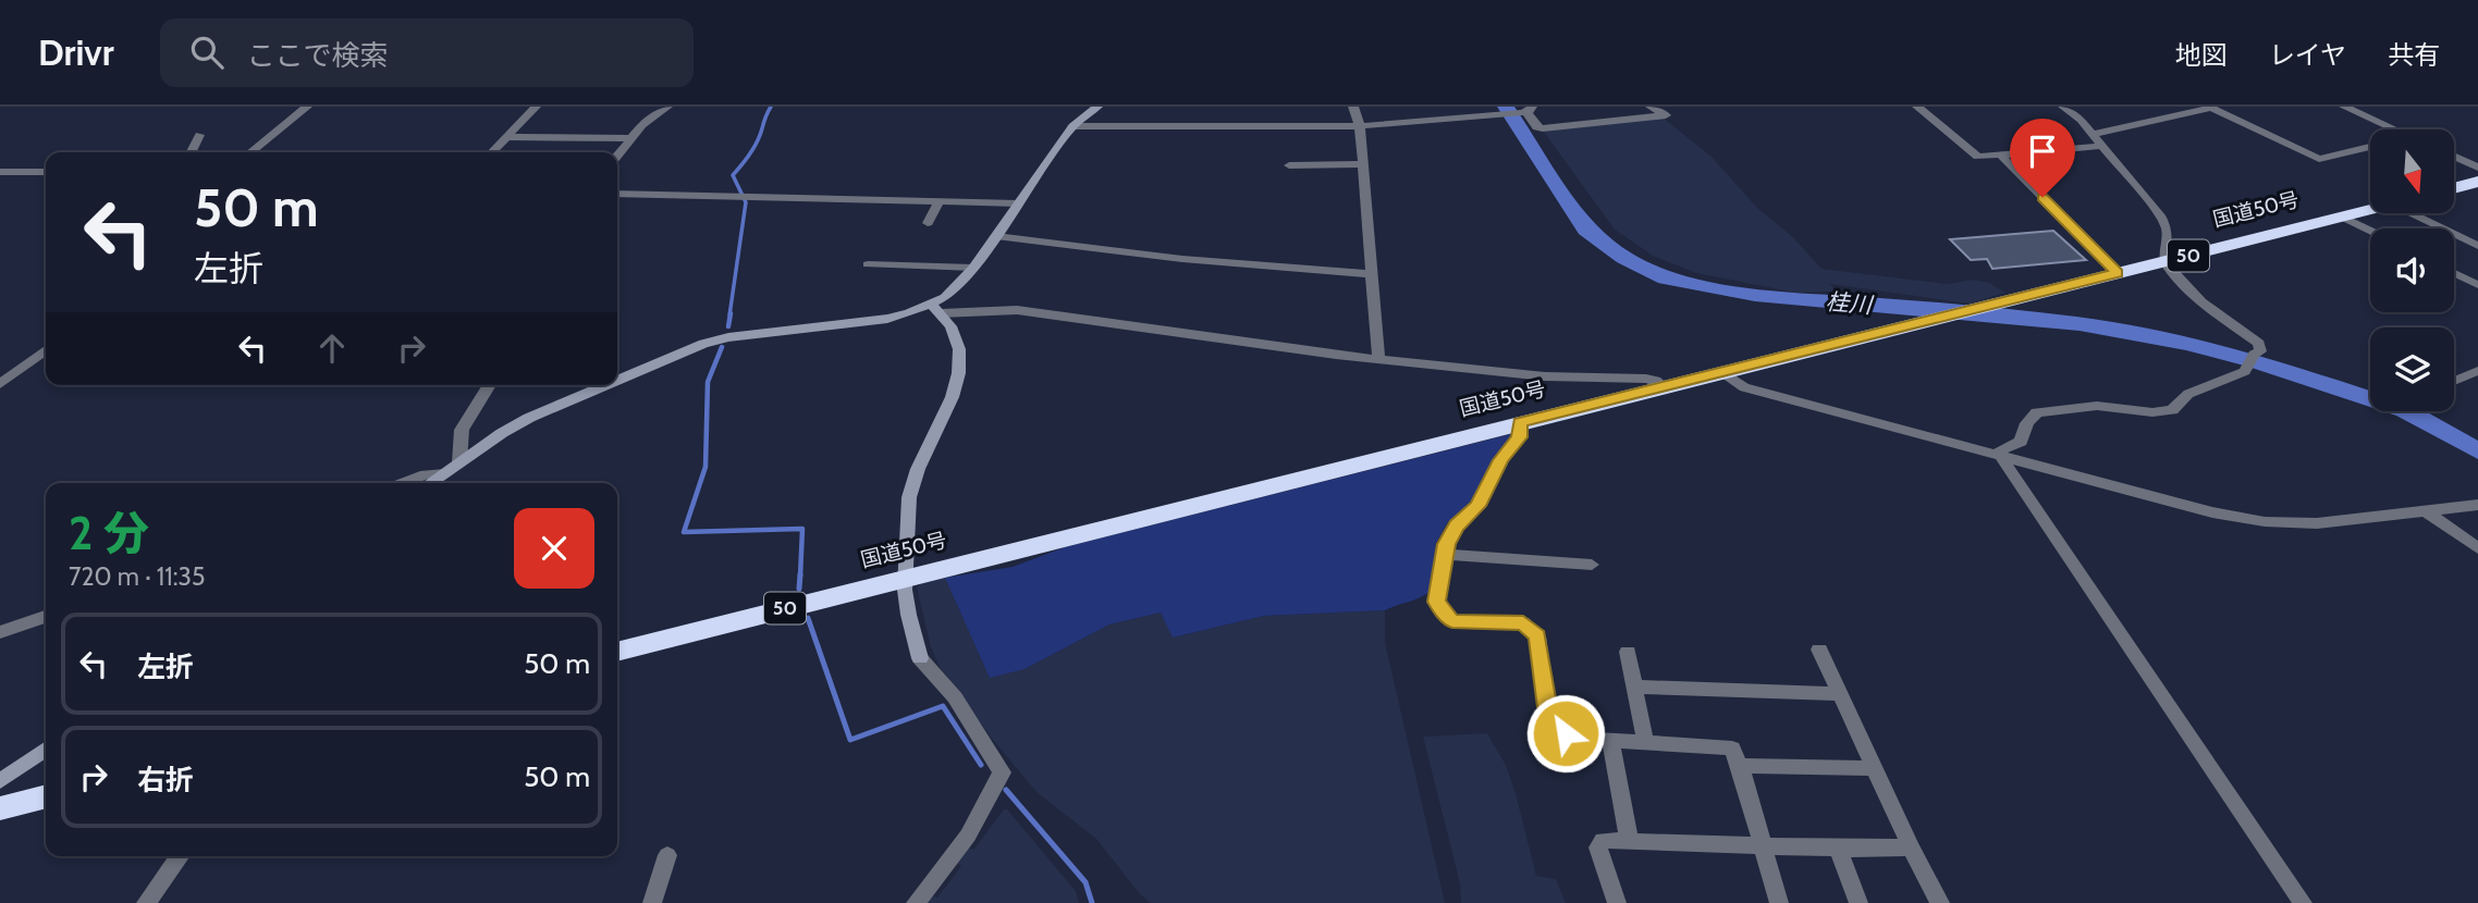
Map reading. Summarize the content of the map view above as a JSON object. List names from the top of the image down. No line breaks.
{"streets":{"highway":["国道50号","50"]},"water":["桂川"],"north":"bottom","page":{"header":"Drivr","search":"ここで検索","nav":["地図","レイヤ","共有"],"turn":["50 m","左折"],"heading":["2 分","720 m · 11:35"],"list":[{"name":"左折","value":"50 m"},{"name":"右折","value":"50 m"}]}}
